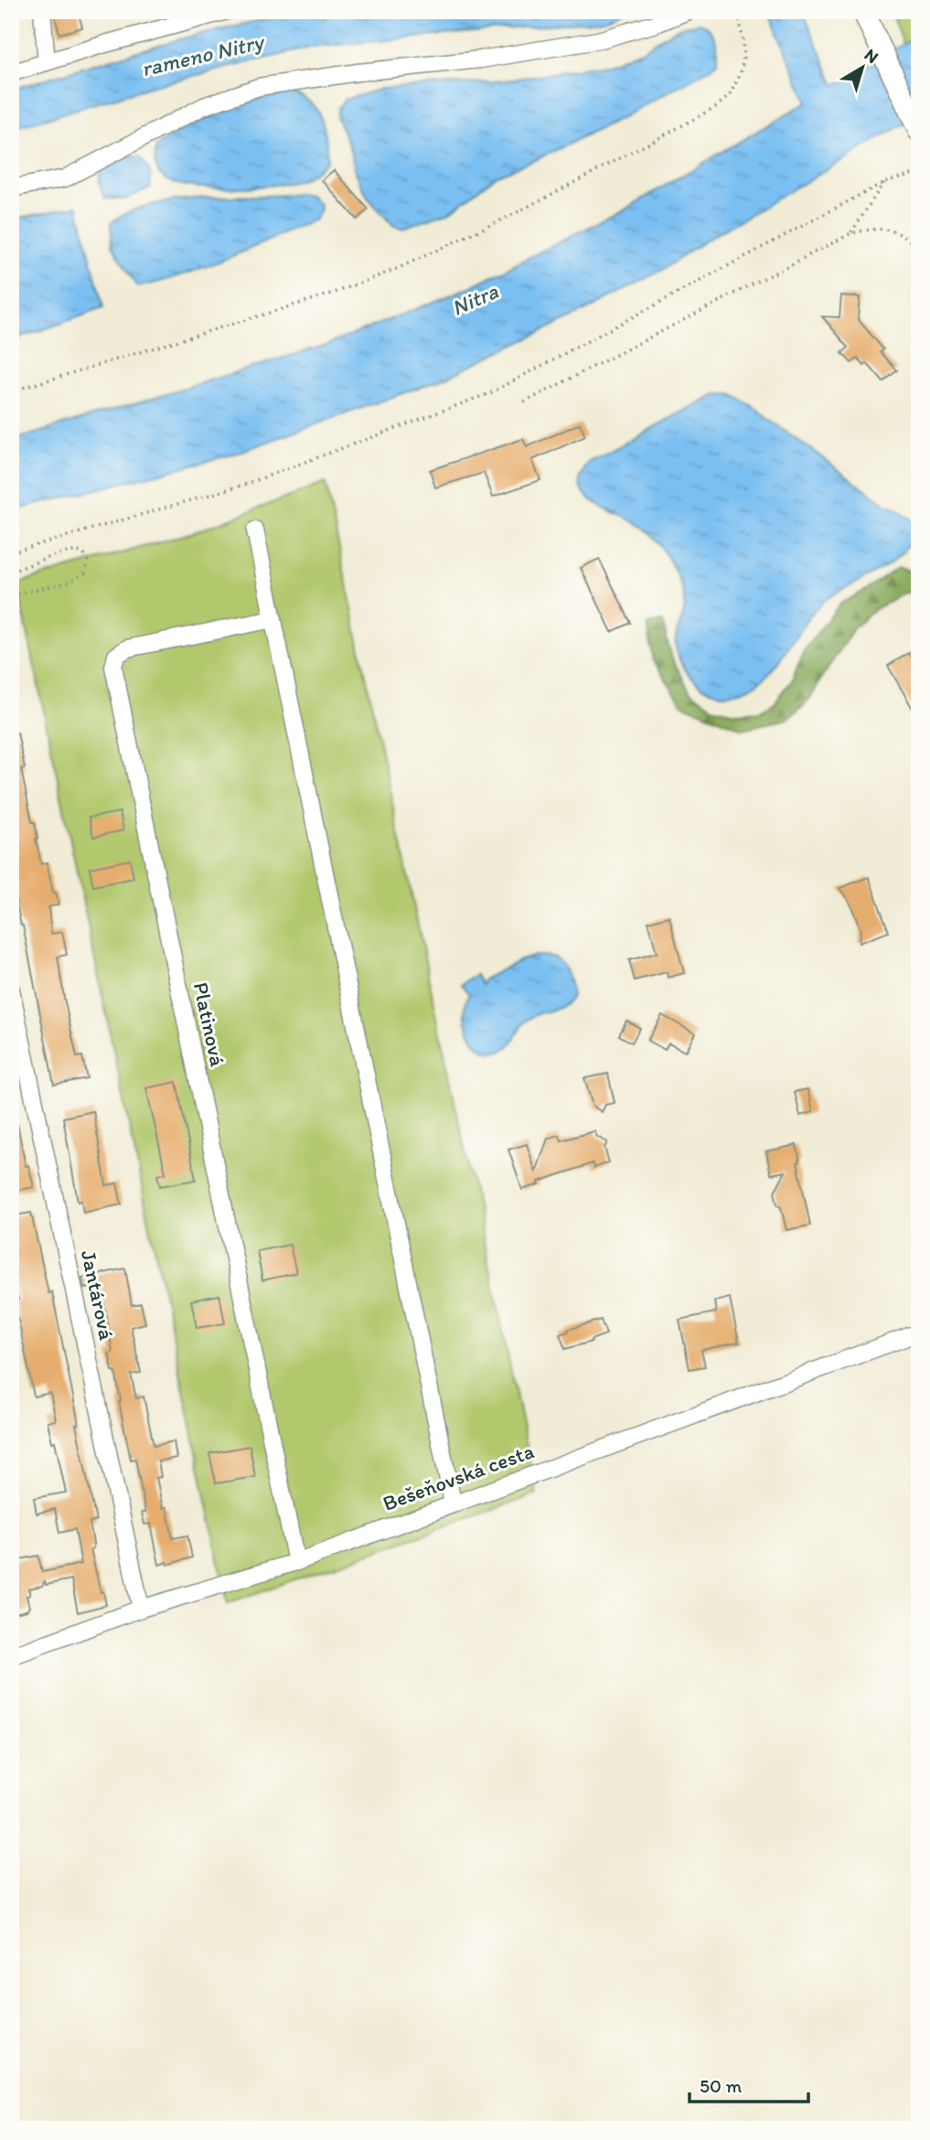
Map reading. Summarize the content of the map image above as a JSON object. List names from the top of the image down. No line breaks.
{"streets":{"street":["Platinová","Jantárová","Bešeňovská cesta"]},"crossings":[["Platinová","Bešeňovská cesta"],["Jantárová","Bešeňovská cesta"]],"water":["rameno Nitry","Nitra"],"scale_bar":"50 m","north":"top right"}
